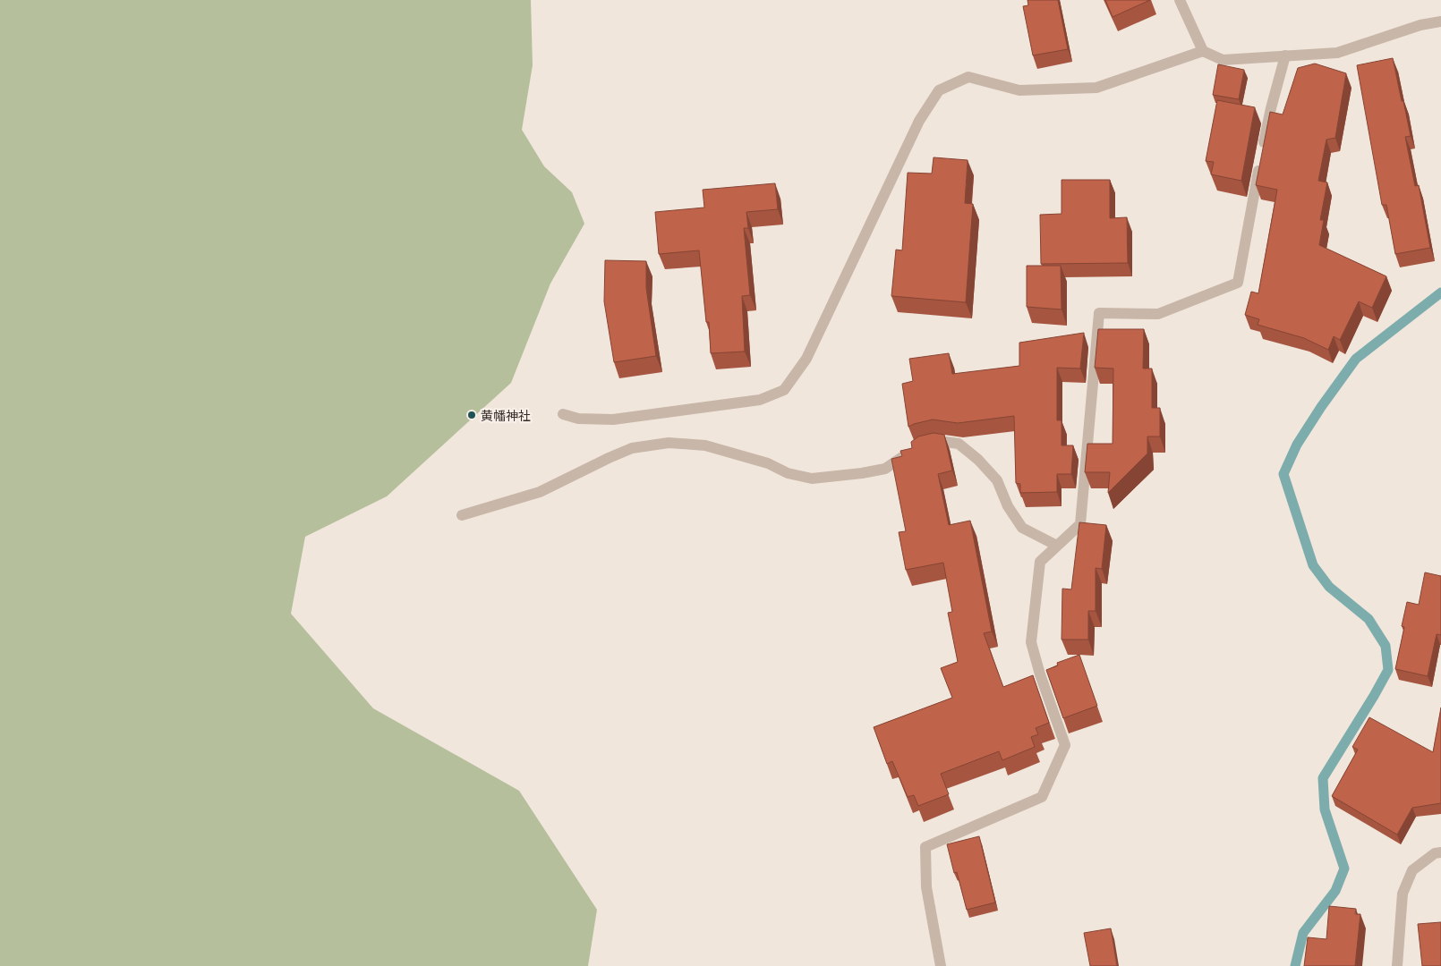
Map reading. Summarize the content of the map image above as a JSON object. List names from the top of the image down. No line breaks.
{"places":["黄幡神社"]}
